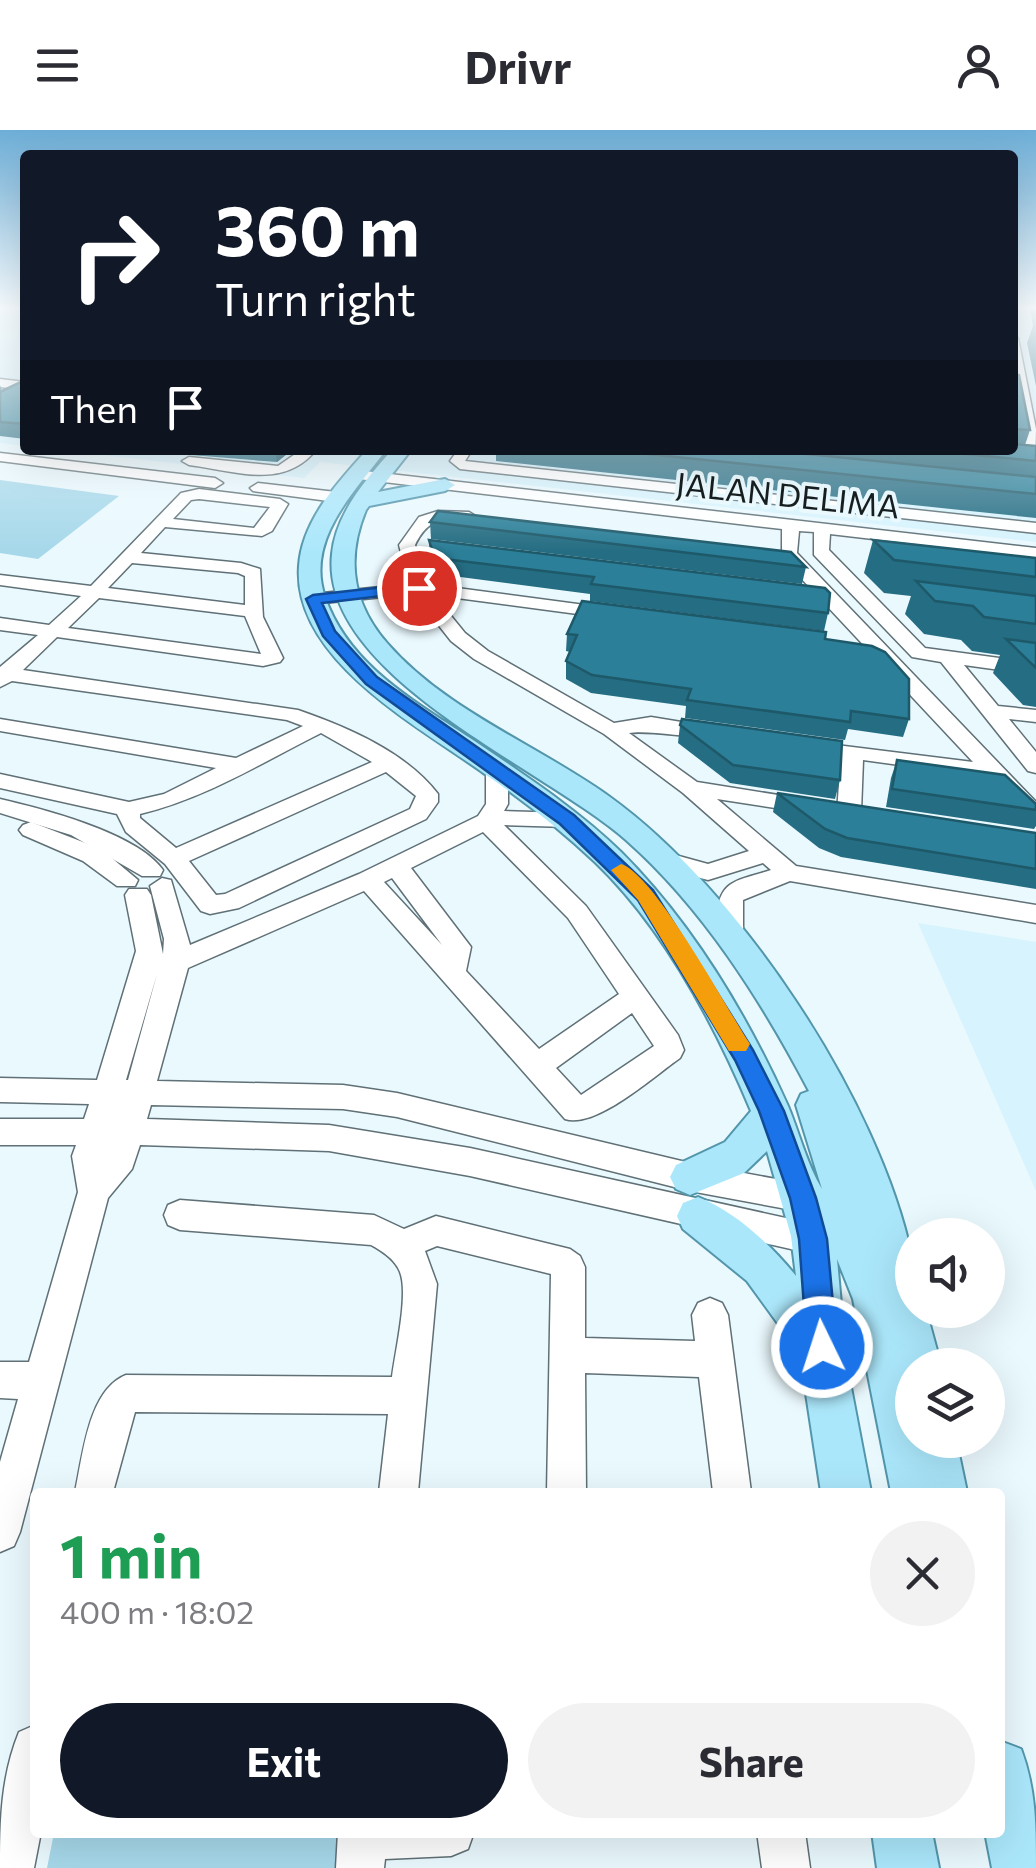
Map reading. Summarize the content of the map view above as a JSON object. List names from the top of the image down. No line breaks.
{"streets":{"street":["JALAN DELIMA"]},"page":{"header":"Drivr","turn":["360 m","Turn right"],"then":"Then","heading":["1 min","400 m · 18:02"],"buttons":["Exit","Share"]}}
